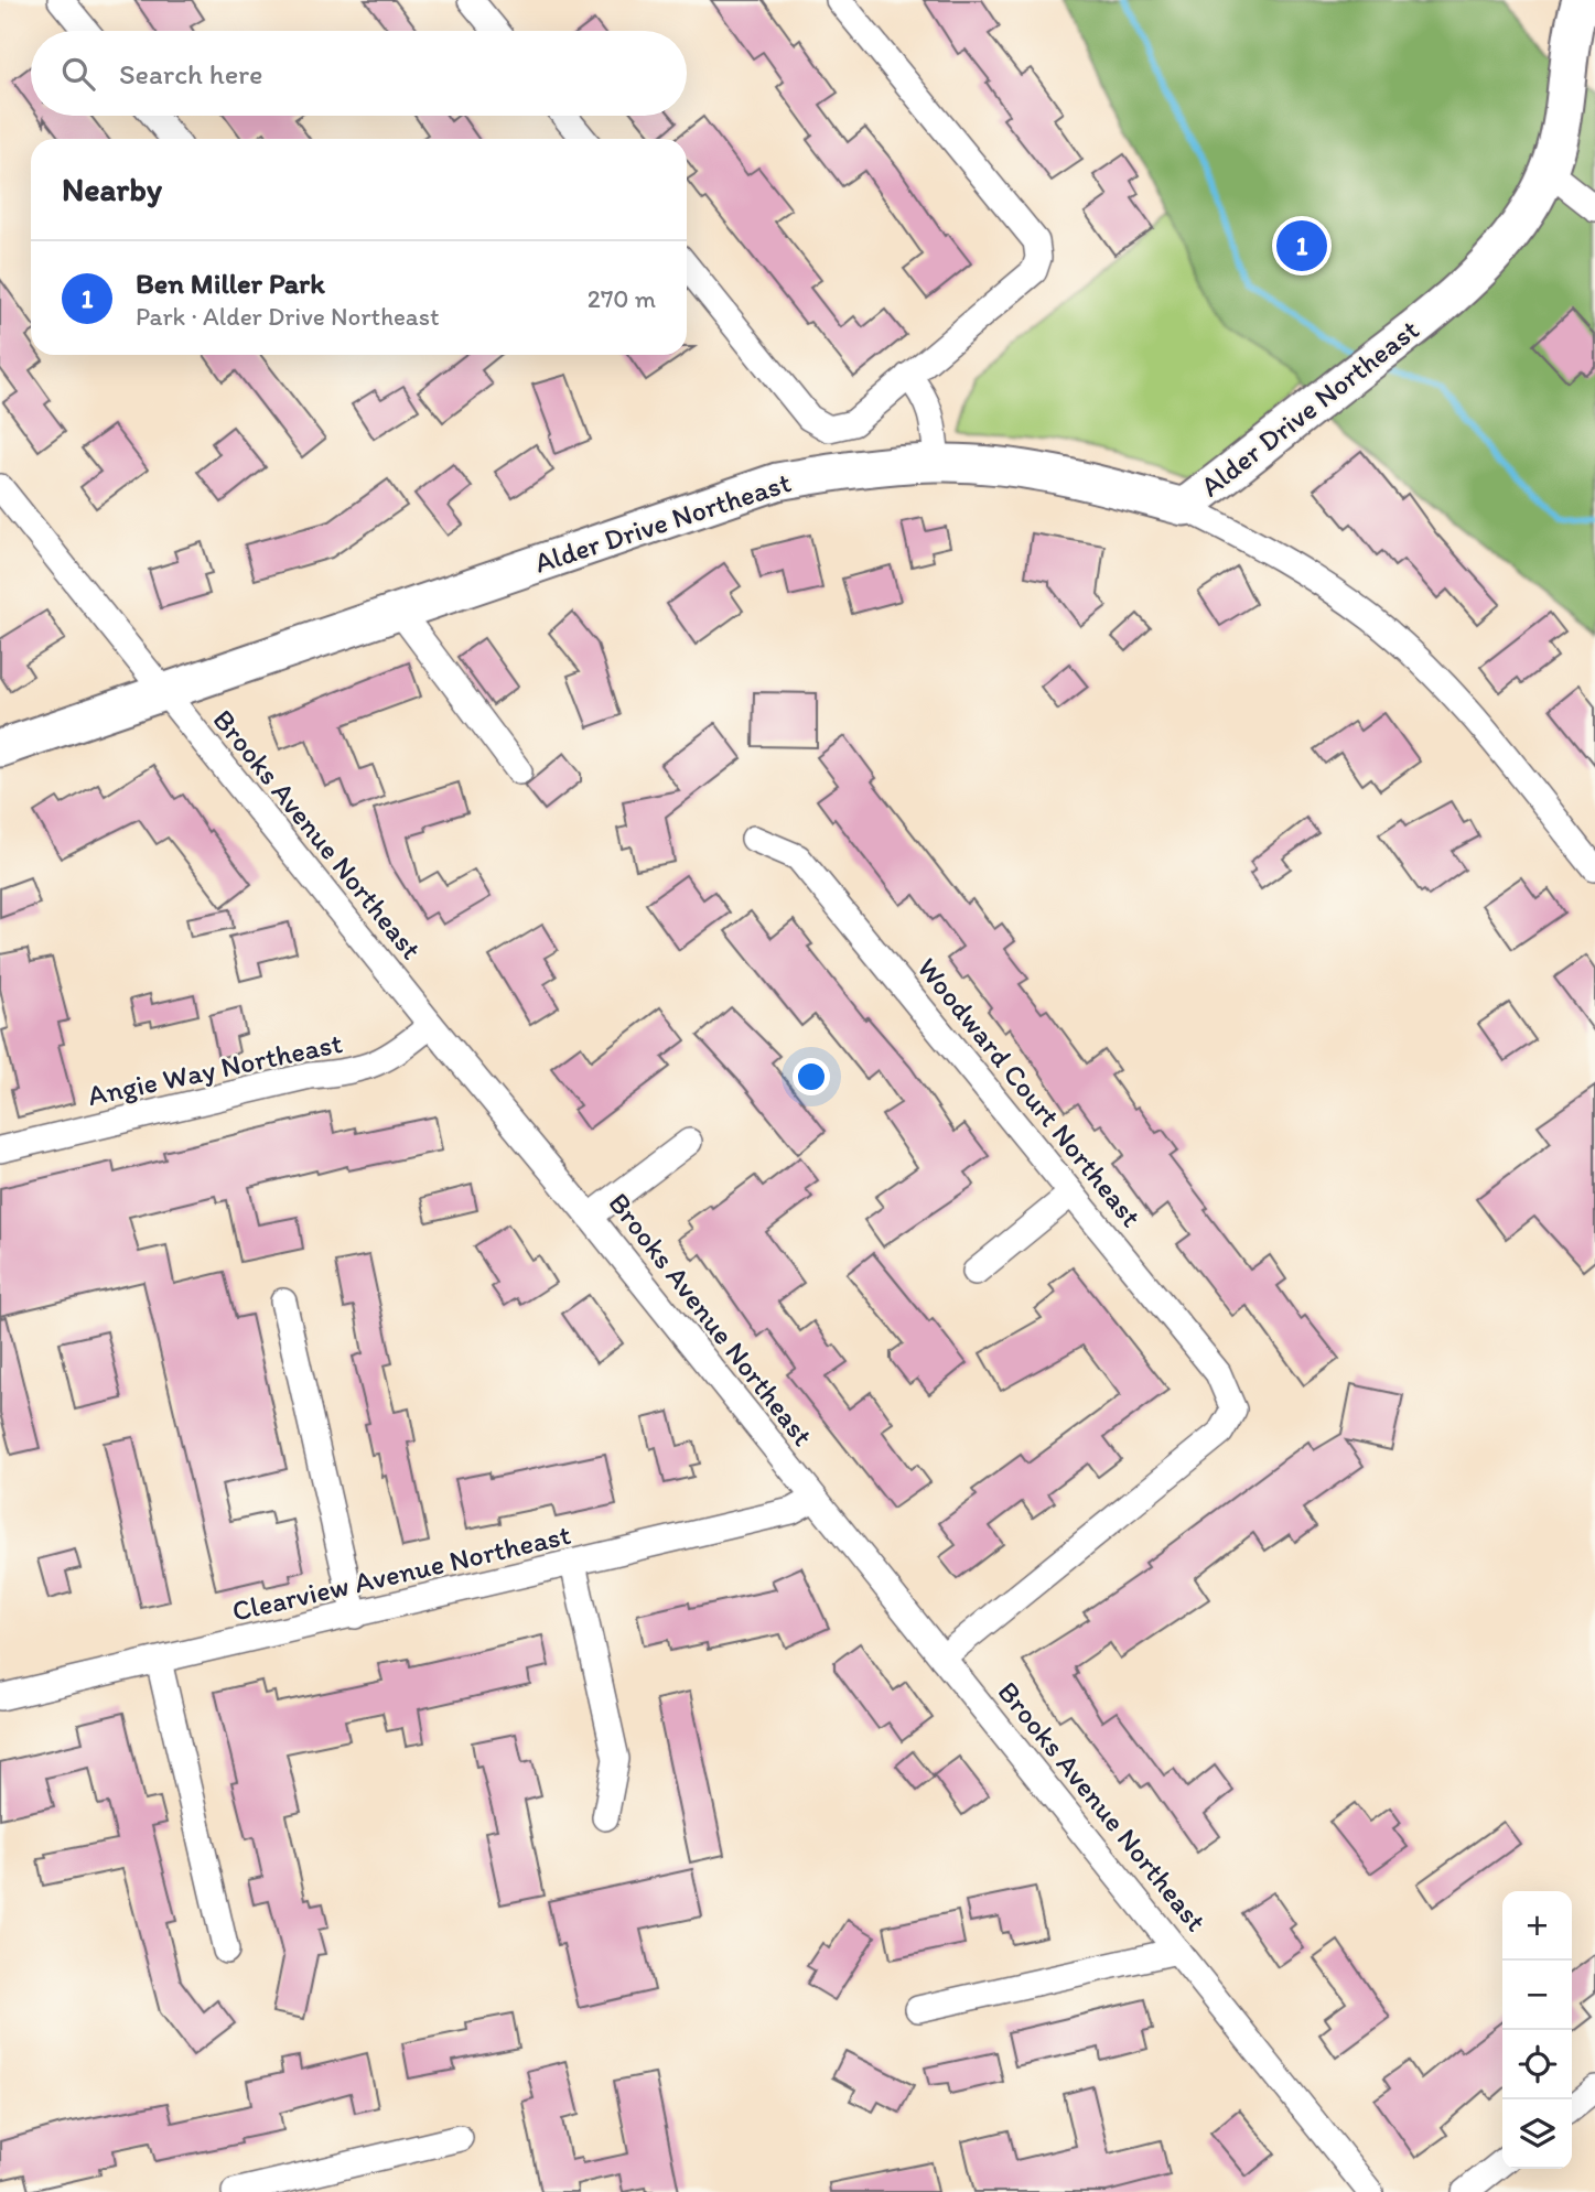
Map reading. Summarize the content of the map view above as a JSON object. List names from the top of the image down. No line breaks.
{"streets":{"street":["Alder Drive Northeast","Brooks Avenue Northeast","Angie Way Northeast","Woodward Court Northeast","Clearview Avenue Northeast"]},"crossings":[["Alder Drive Northeast","Brooks Avenue Northeast"],["Brooks Avenue Northeast","Angie Way Northeast"],["Brooks Avenue Northeast","Woodward Court Northeast"],["Brooks Avenue Northeast","Clearview Avenue Northeast"]],"page":{"search":"Search here","heading":"Nearby","pins":"1","list":[{"mark":"1","name":"Ben Miller Park","note":"Park · Alder Drive Northeast","value":"270 m"}],"map_buttons":["+","−"]}}
